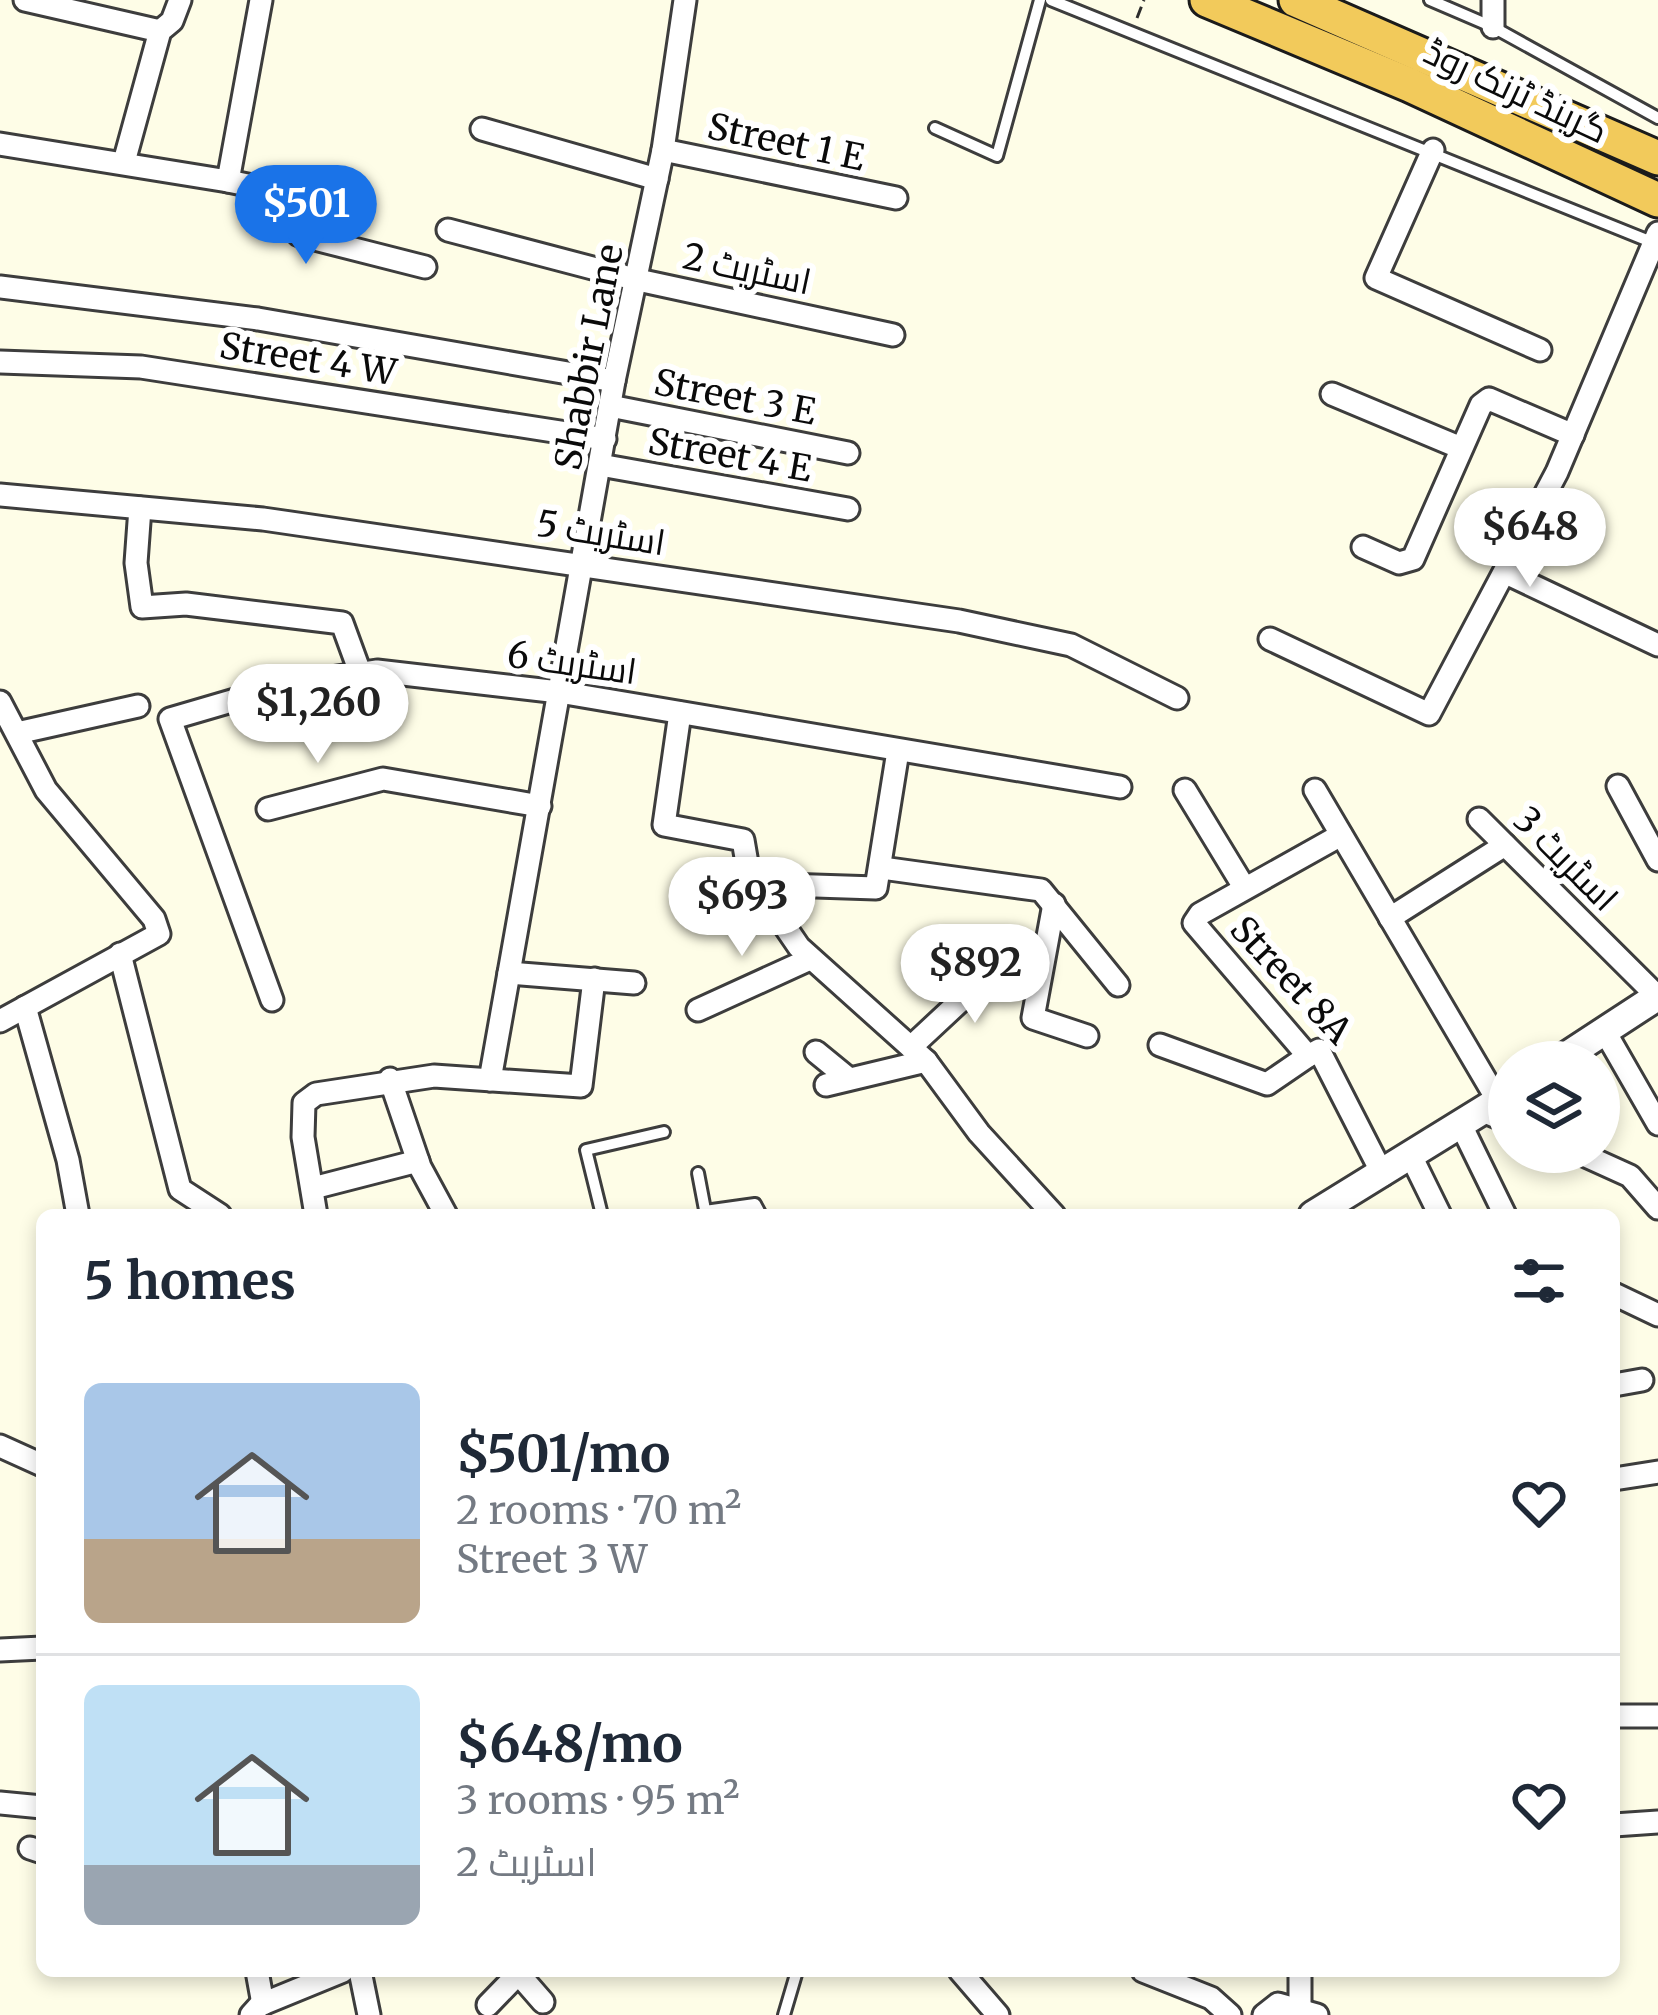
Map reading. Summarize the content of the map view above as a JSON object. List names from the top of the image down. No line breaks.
{"streets":{"highway":["گرینڈ ٹرنک روڈ"],"street":["Street 1 E","اسٹریٹ 2","Shabbir Lane","Street 4 W","Street 3 E","Street 4 E","اسٹریٹ 5","اسٹریٹ 6","اسٹریٹ 3","Street 8A"]},"crossings":[["Street 1 E","Shabbir Lane"],["اسٹریٹ 2","Shabbir Lane"],["Shabbir Lane","Street 4 W"],["Shabbir Lane","Street 3 E"],["Shabbir Lane","Street 4 E"],["Shabbir Lane","اسٹریٹ 5"],["Shabbir Lane","اسٹریٹ 6"]],"page":{"price":["$501","$648","$1,260","$693","$892"],"heading":"5 homes","list":[{"name":"$501/mo","note":"2 rooms · 70 m² · Street 3 W"},{"name":"$648/mo","note":"3 rooms · 95 m² · اسٹریٹ 2"}]}}
